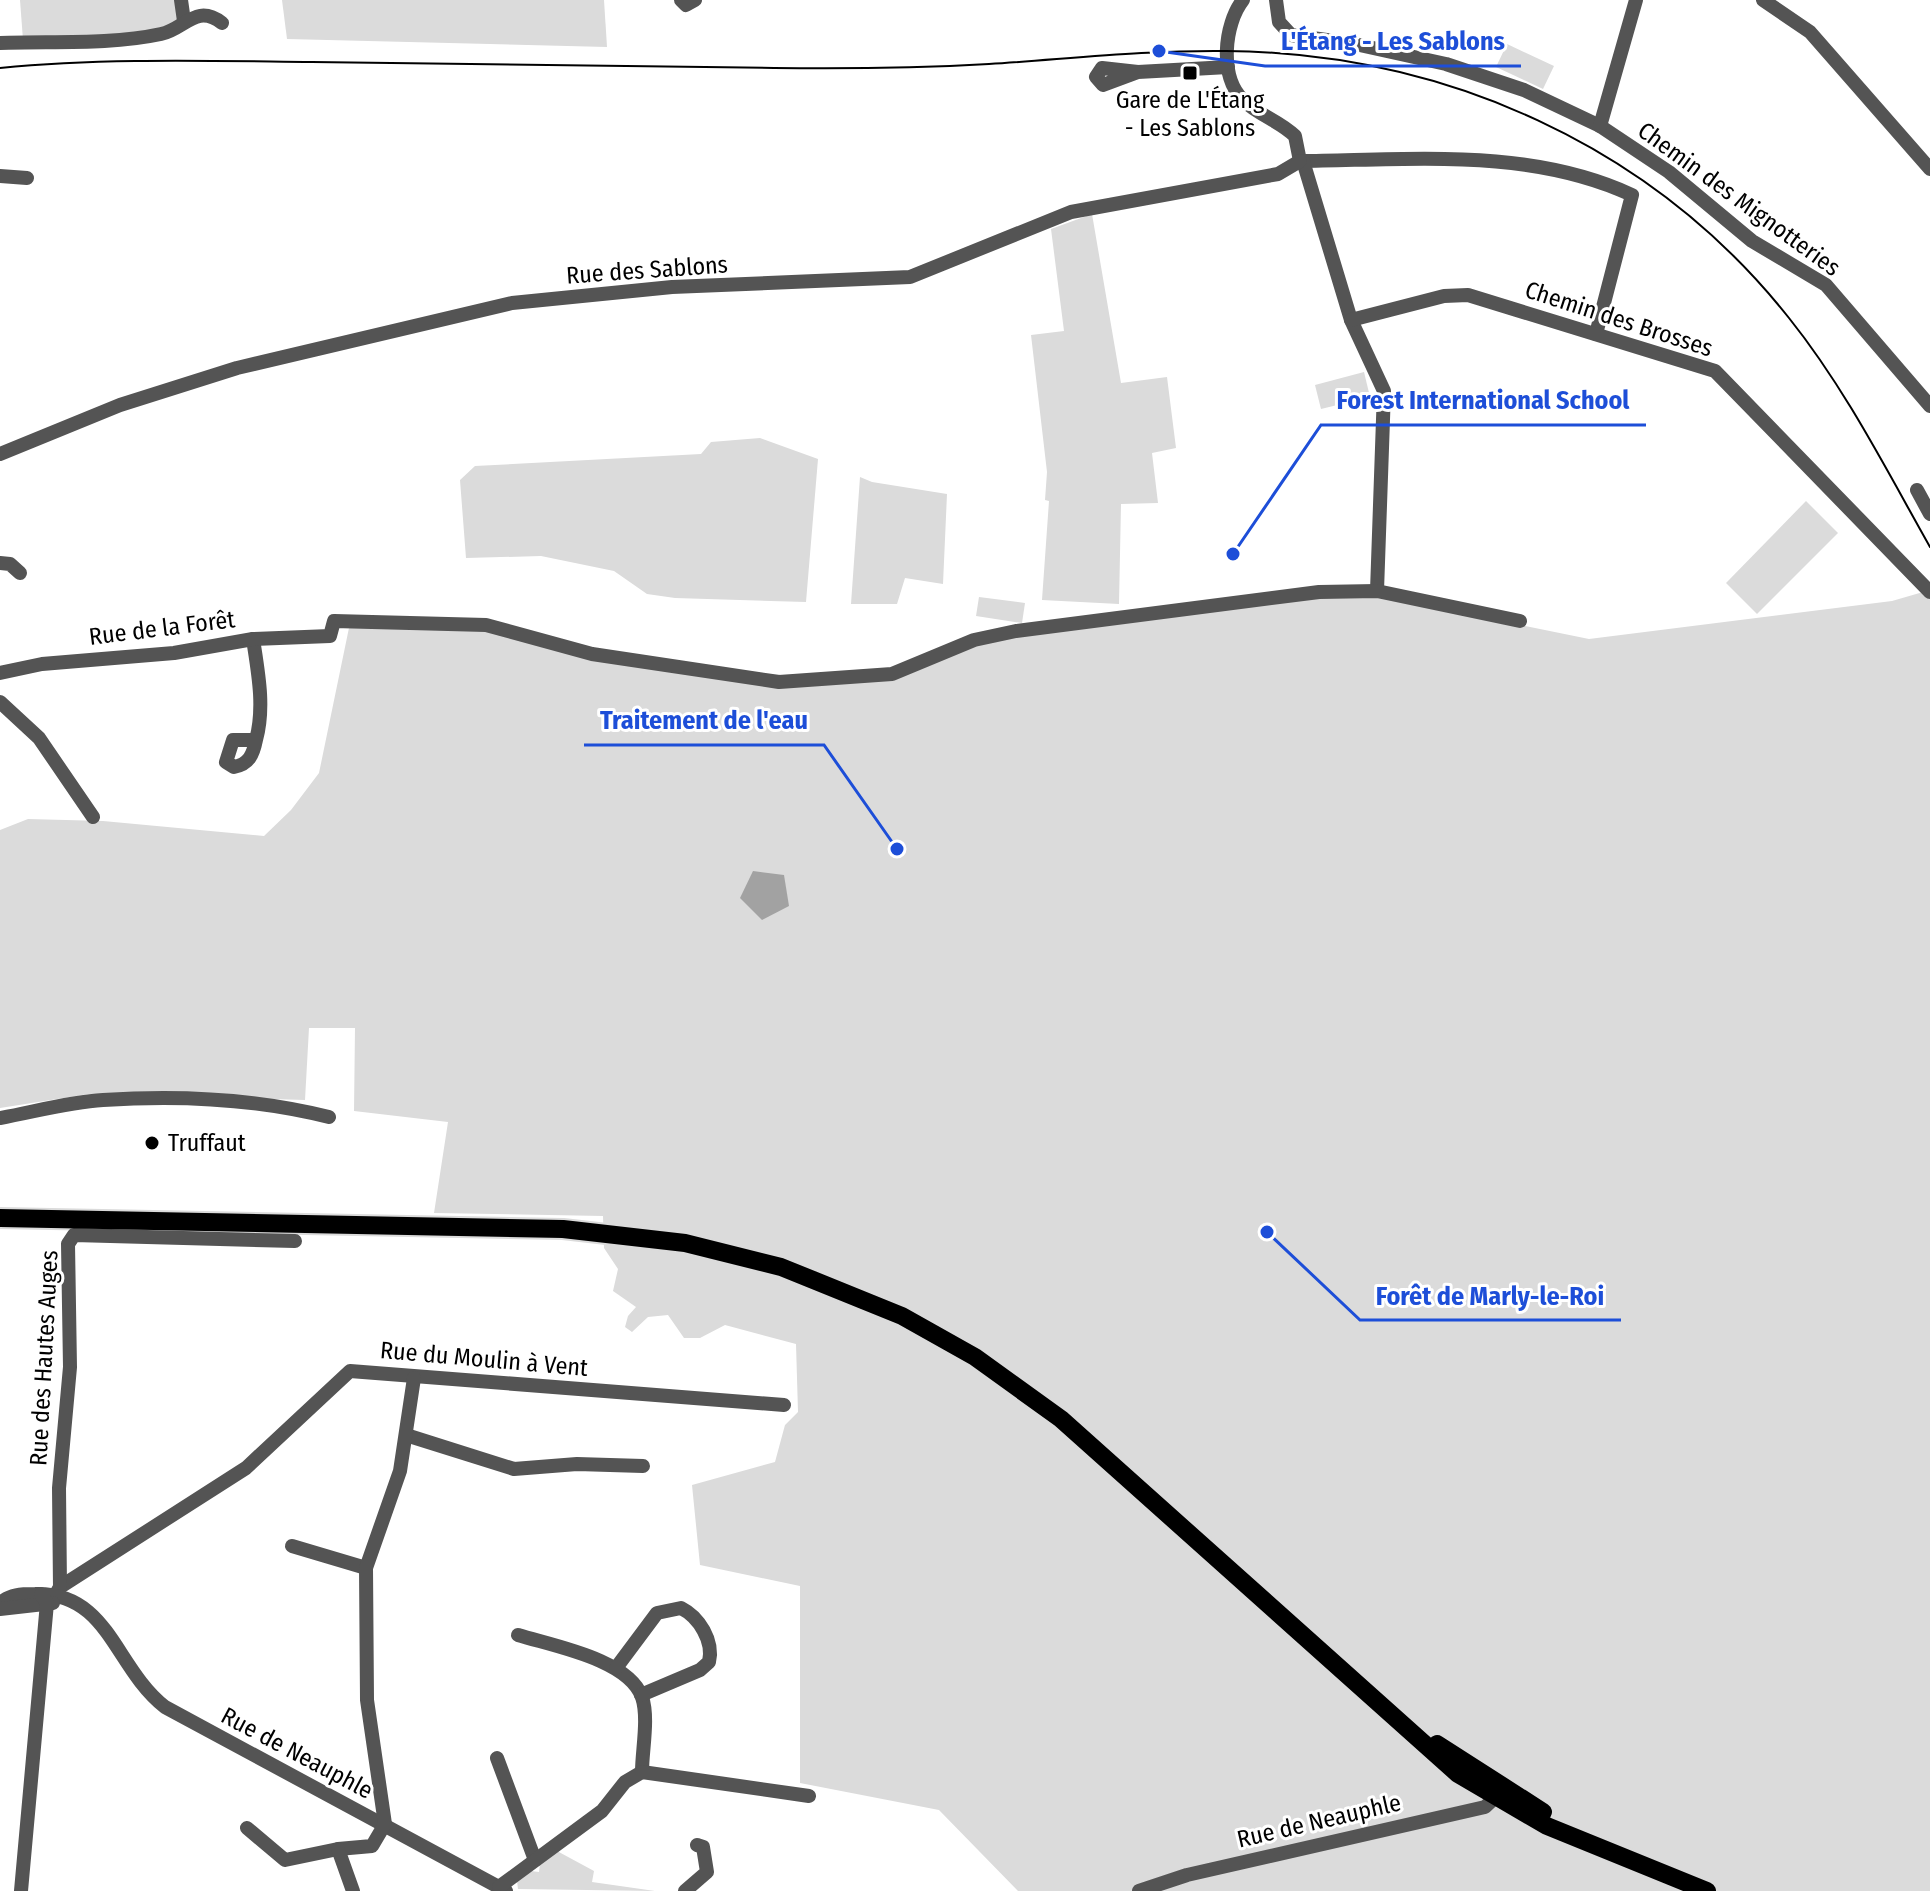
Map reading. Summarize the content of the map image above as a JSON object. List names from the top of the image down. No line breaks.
{"streets":{"street":["Chemin des Mignotteries","Rue des Sablons","Chemin des Brosses","Rue de la Forêt","Rue des Hautes Auges","Rue du Moulin à Vent","Rue de Neauphle"]},"crossings":[["Rue des Hautes Auges","Rue du Moulin à Vent"],["Rue des Hautes Auges","Rue de Neauphle"],["Rue du Moulin à Vent","Rue de Neauphle"]],"places":{"other":["L'Étang - Les Sablons","Forest International School","Traitement de l'eau","Truffaut","Forêt de Marly-le-Roi"],"transit":["Gare de L'Étang - Les Sablons"]}}
